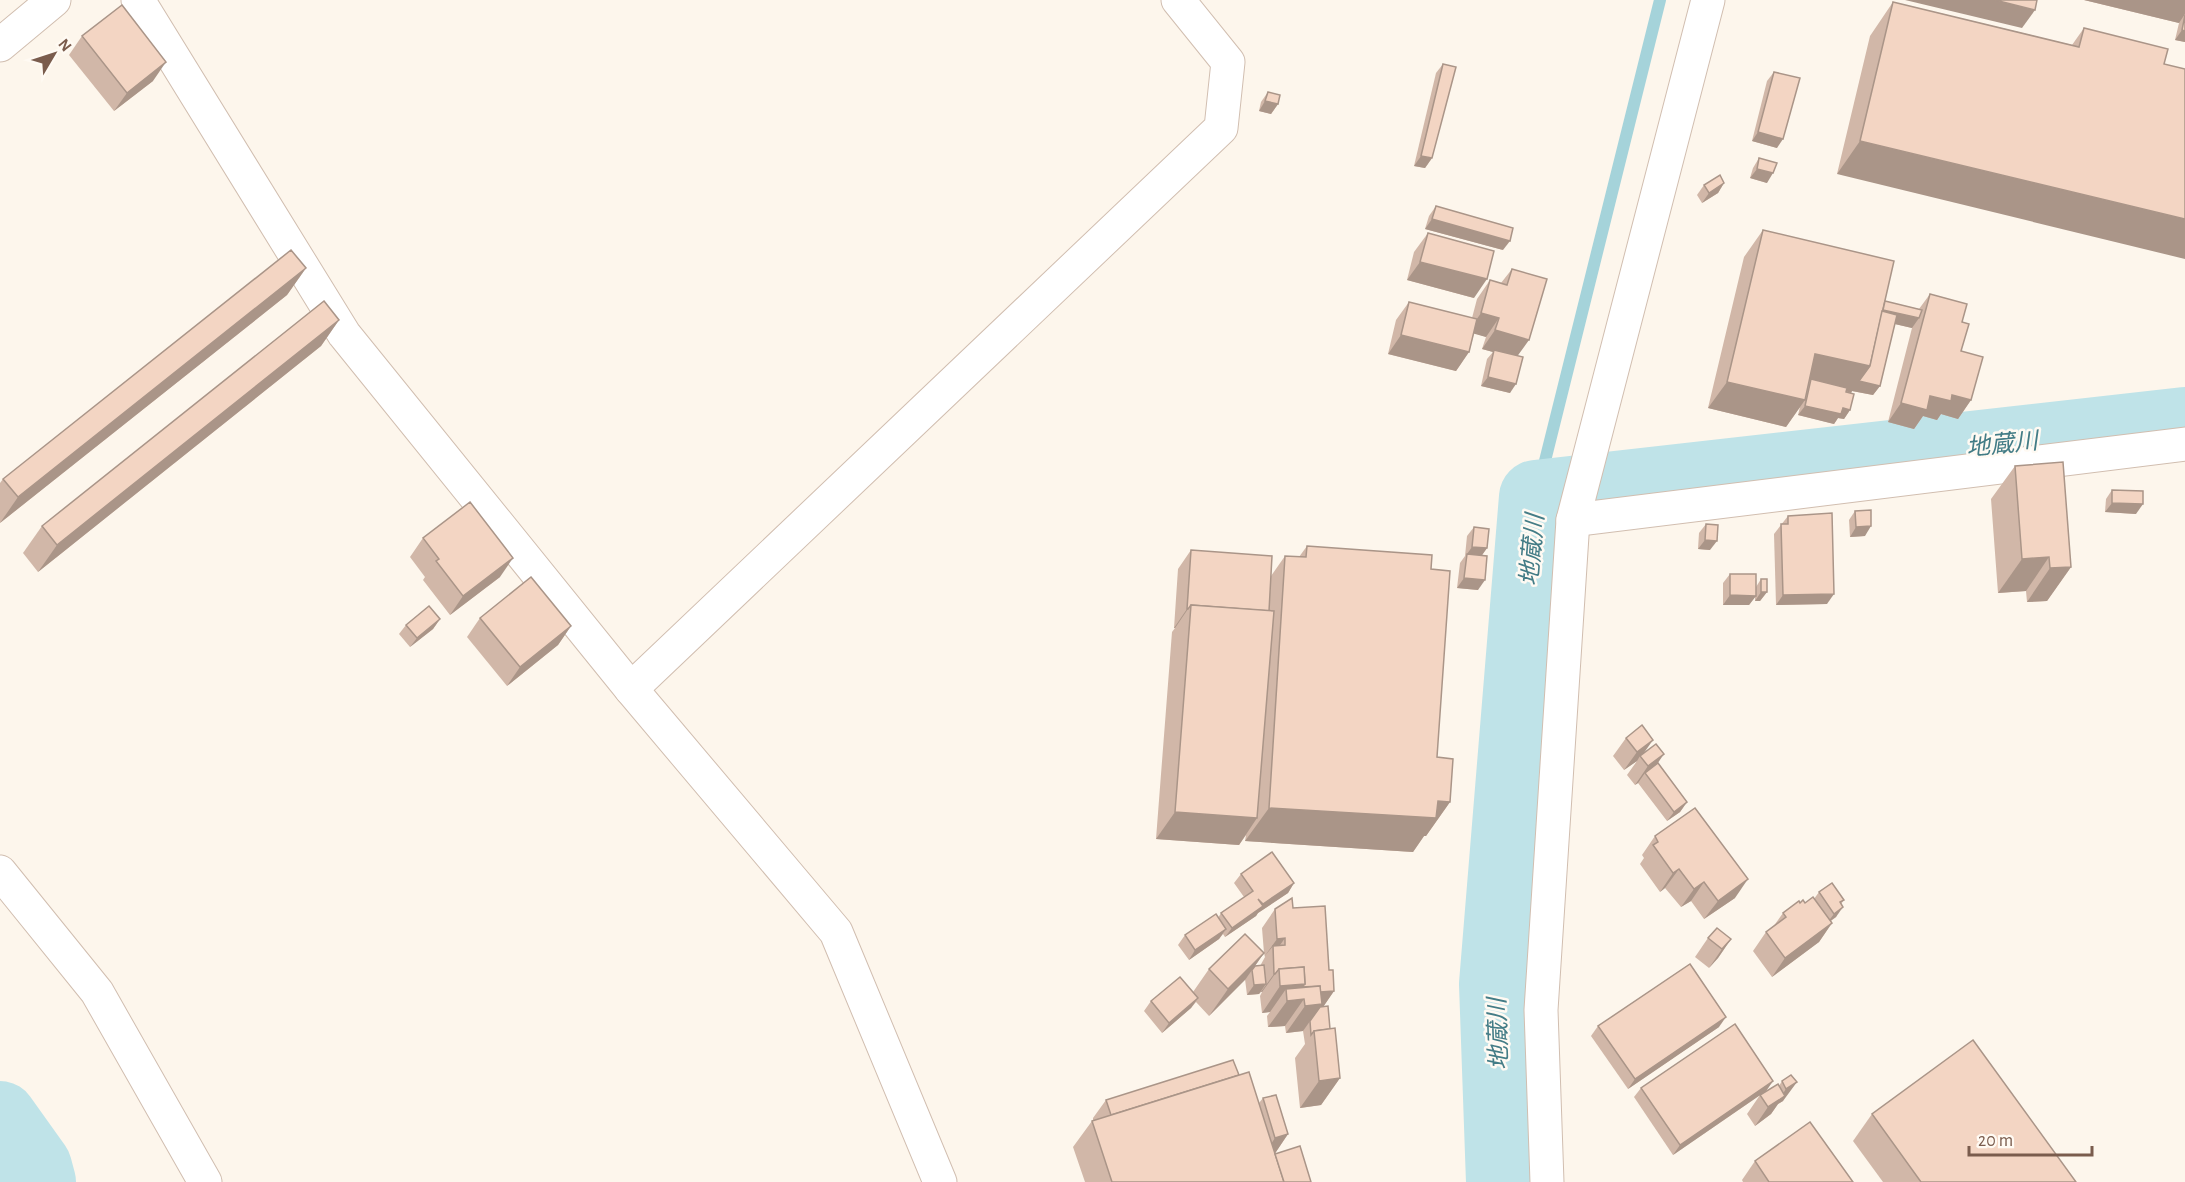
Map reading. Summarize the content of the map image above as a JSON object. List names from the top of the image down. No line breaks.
{"water":["地蔵川"],"scale_bar":"20 m","north":"top right"}
